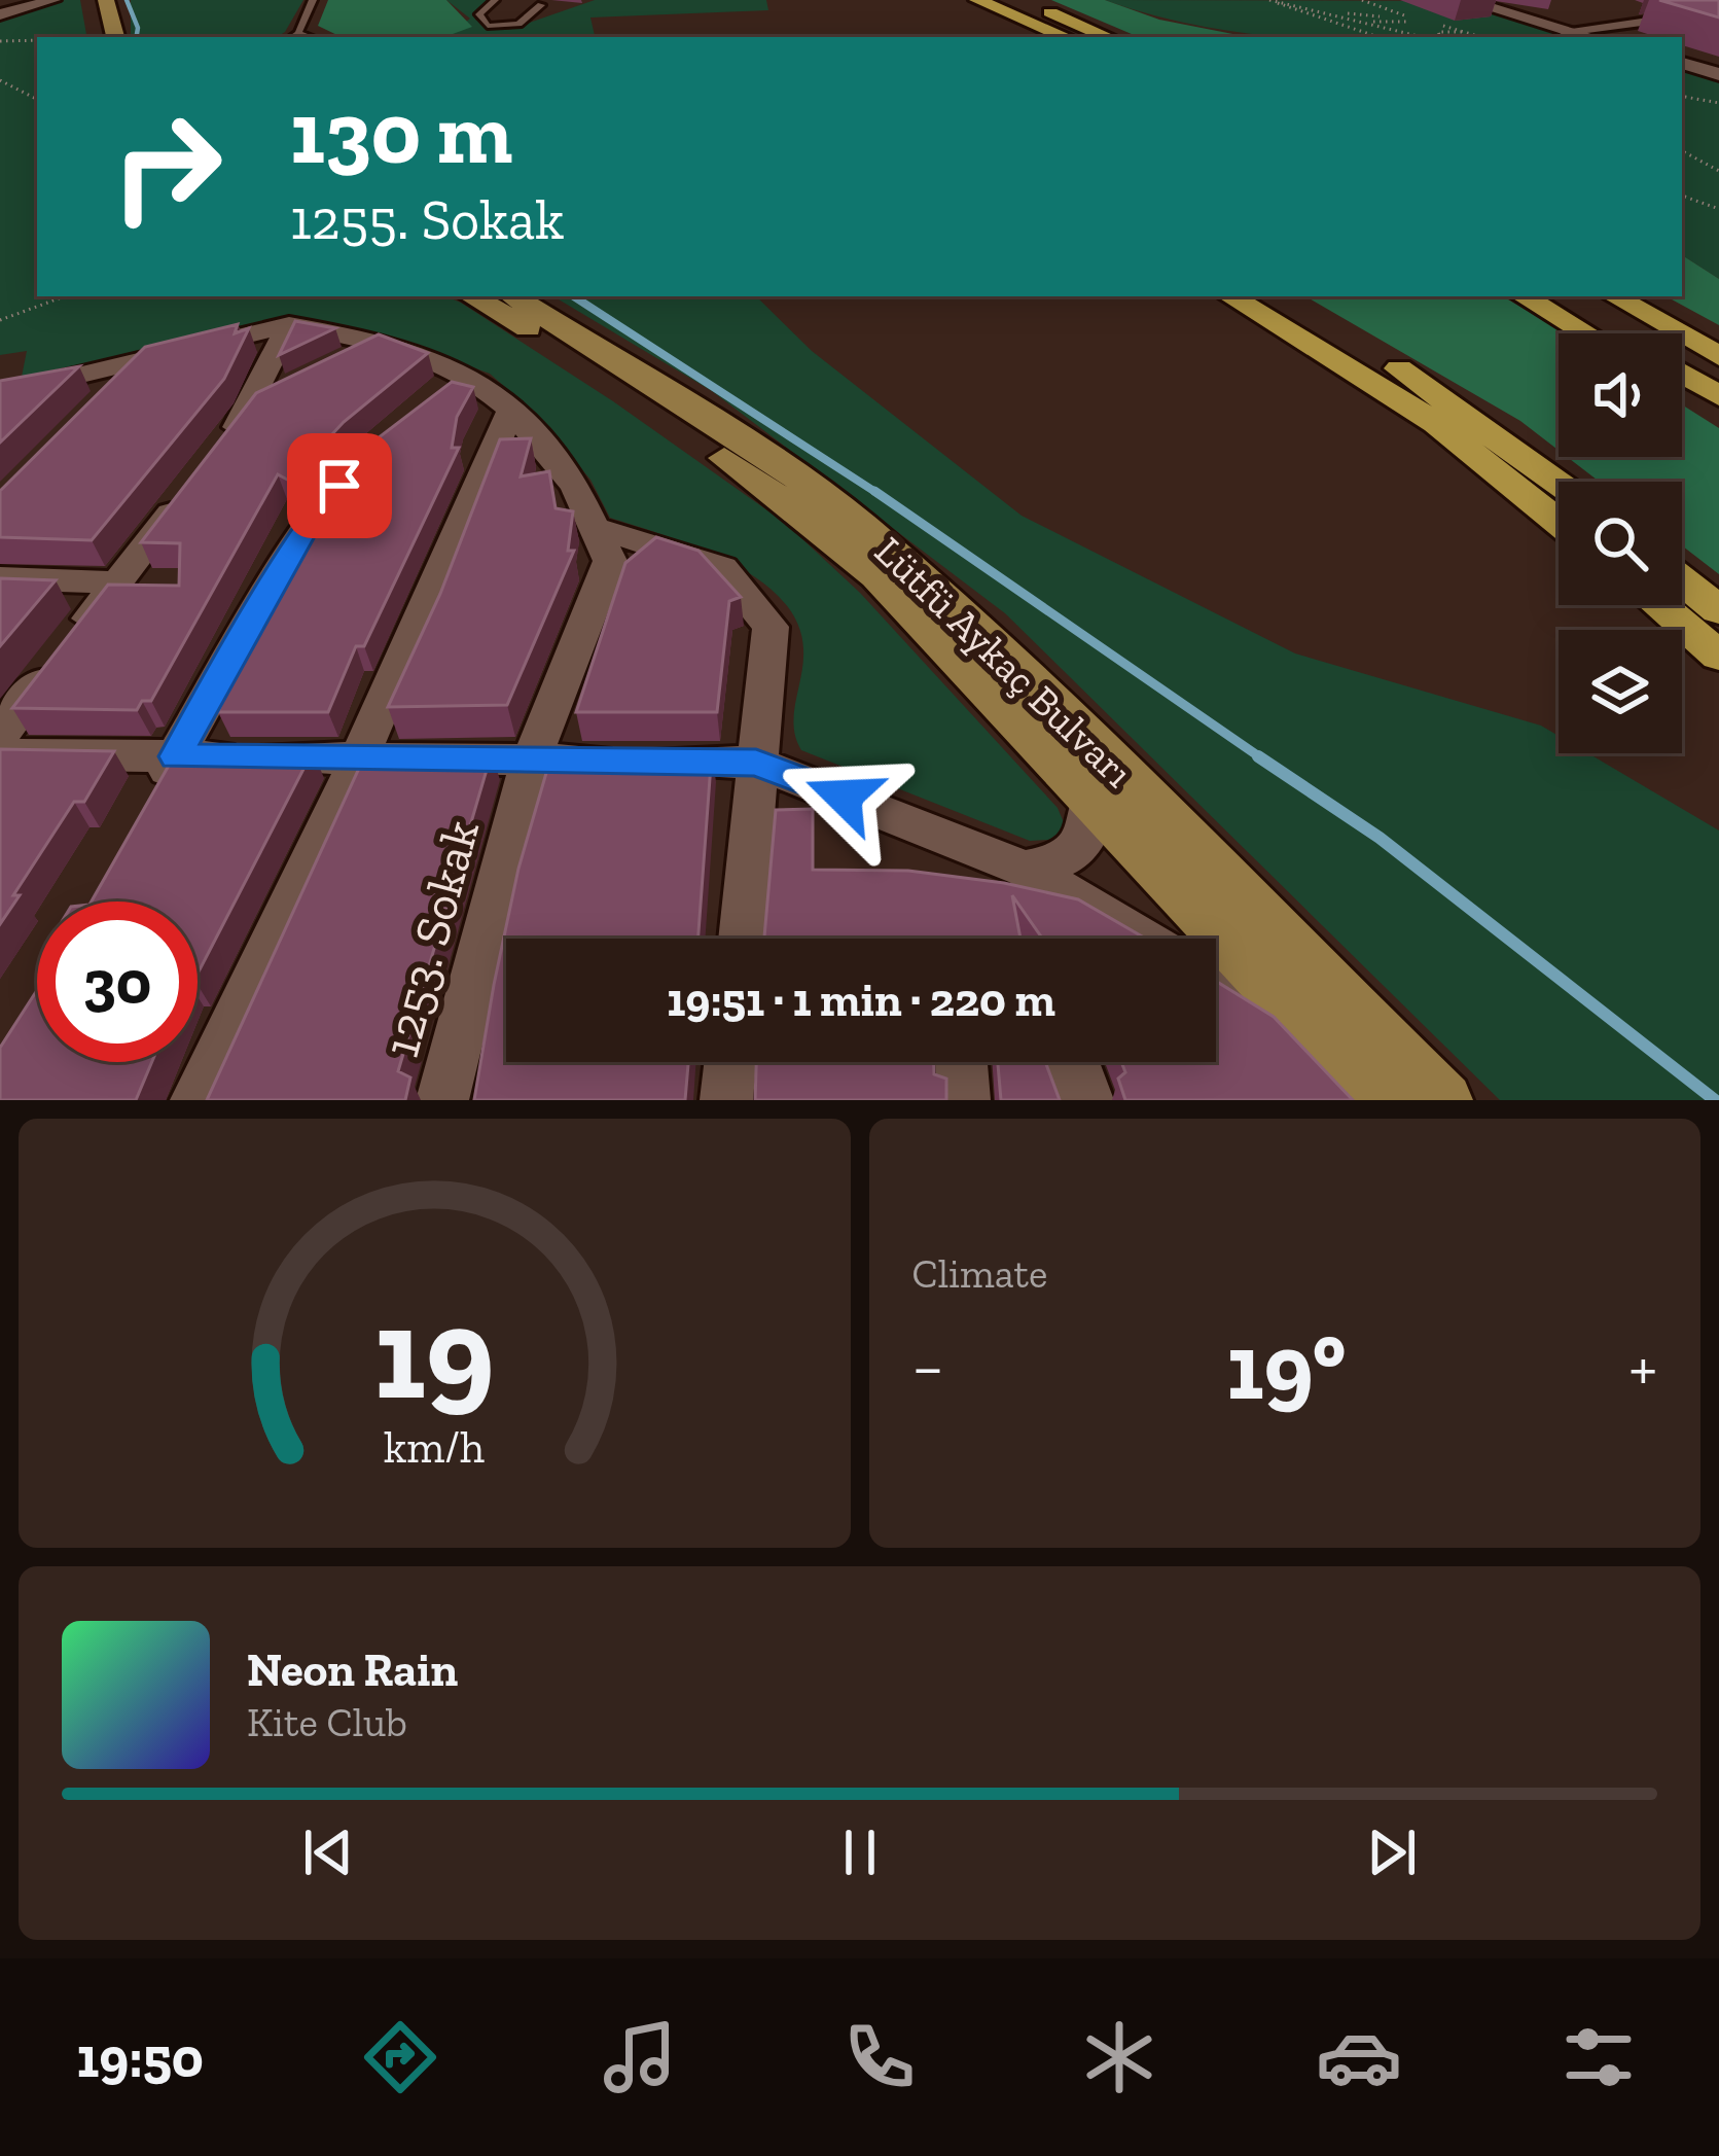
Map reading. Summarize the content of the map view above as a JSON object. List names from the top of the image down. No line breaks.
{"streets":{"main road":["Lütfü Aykaç Bulvarı"],"street":["1253. Sokak"]},"page":{"turn":["130 m","1255. Sokak"],"limit":"30","trip":"19:51 · 1 min · 220 m","tile":"Climate","heat":["−","19°","+"],"song":["Neon Rain","Kite Club"],"tabs":"19:50","gauge":["19","km/h"]}}
